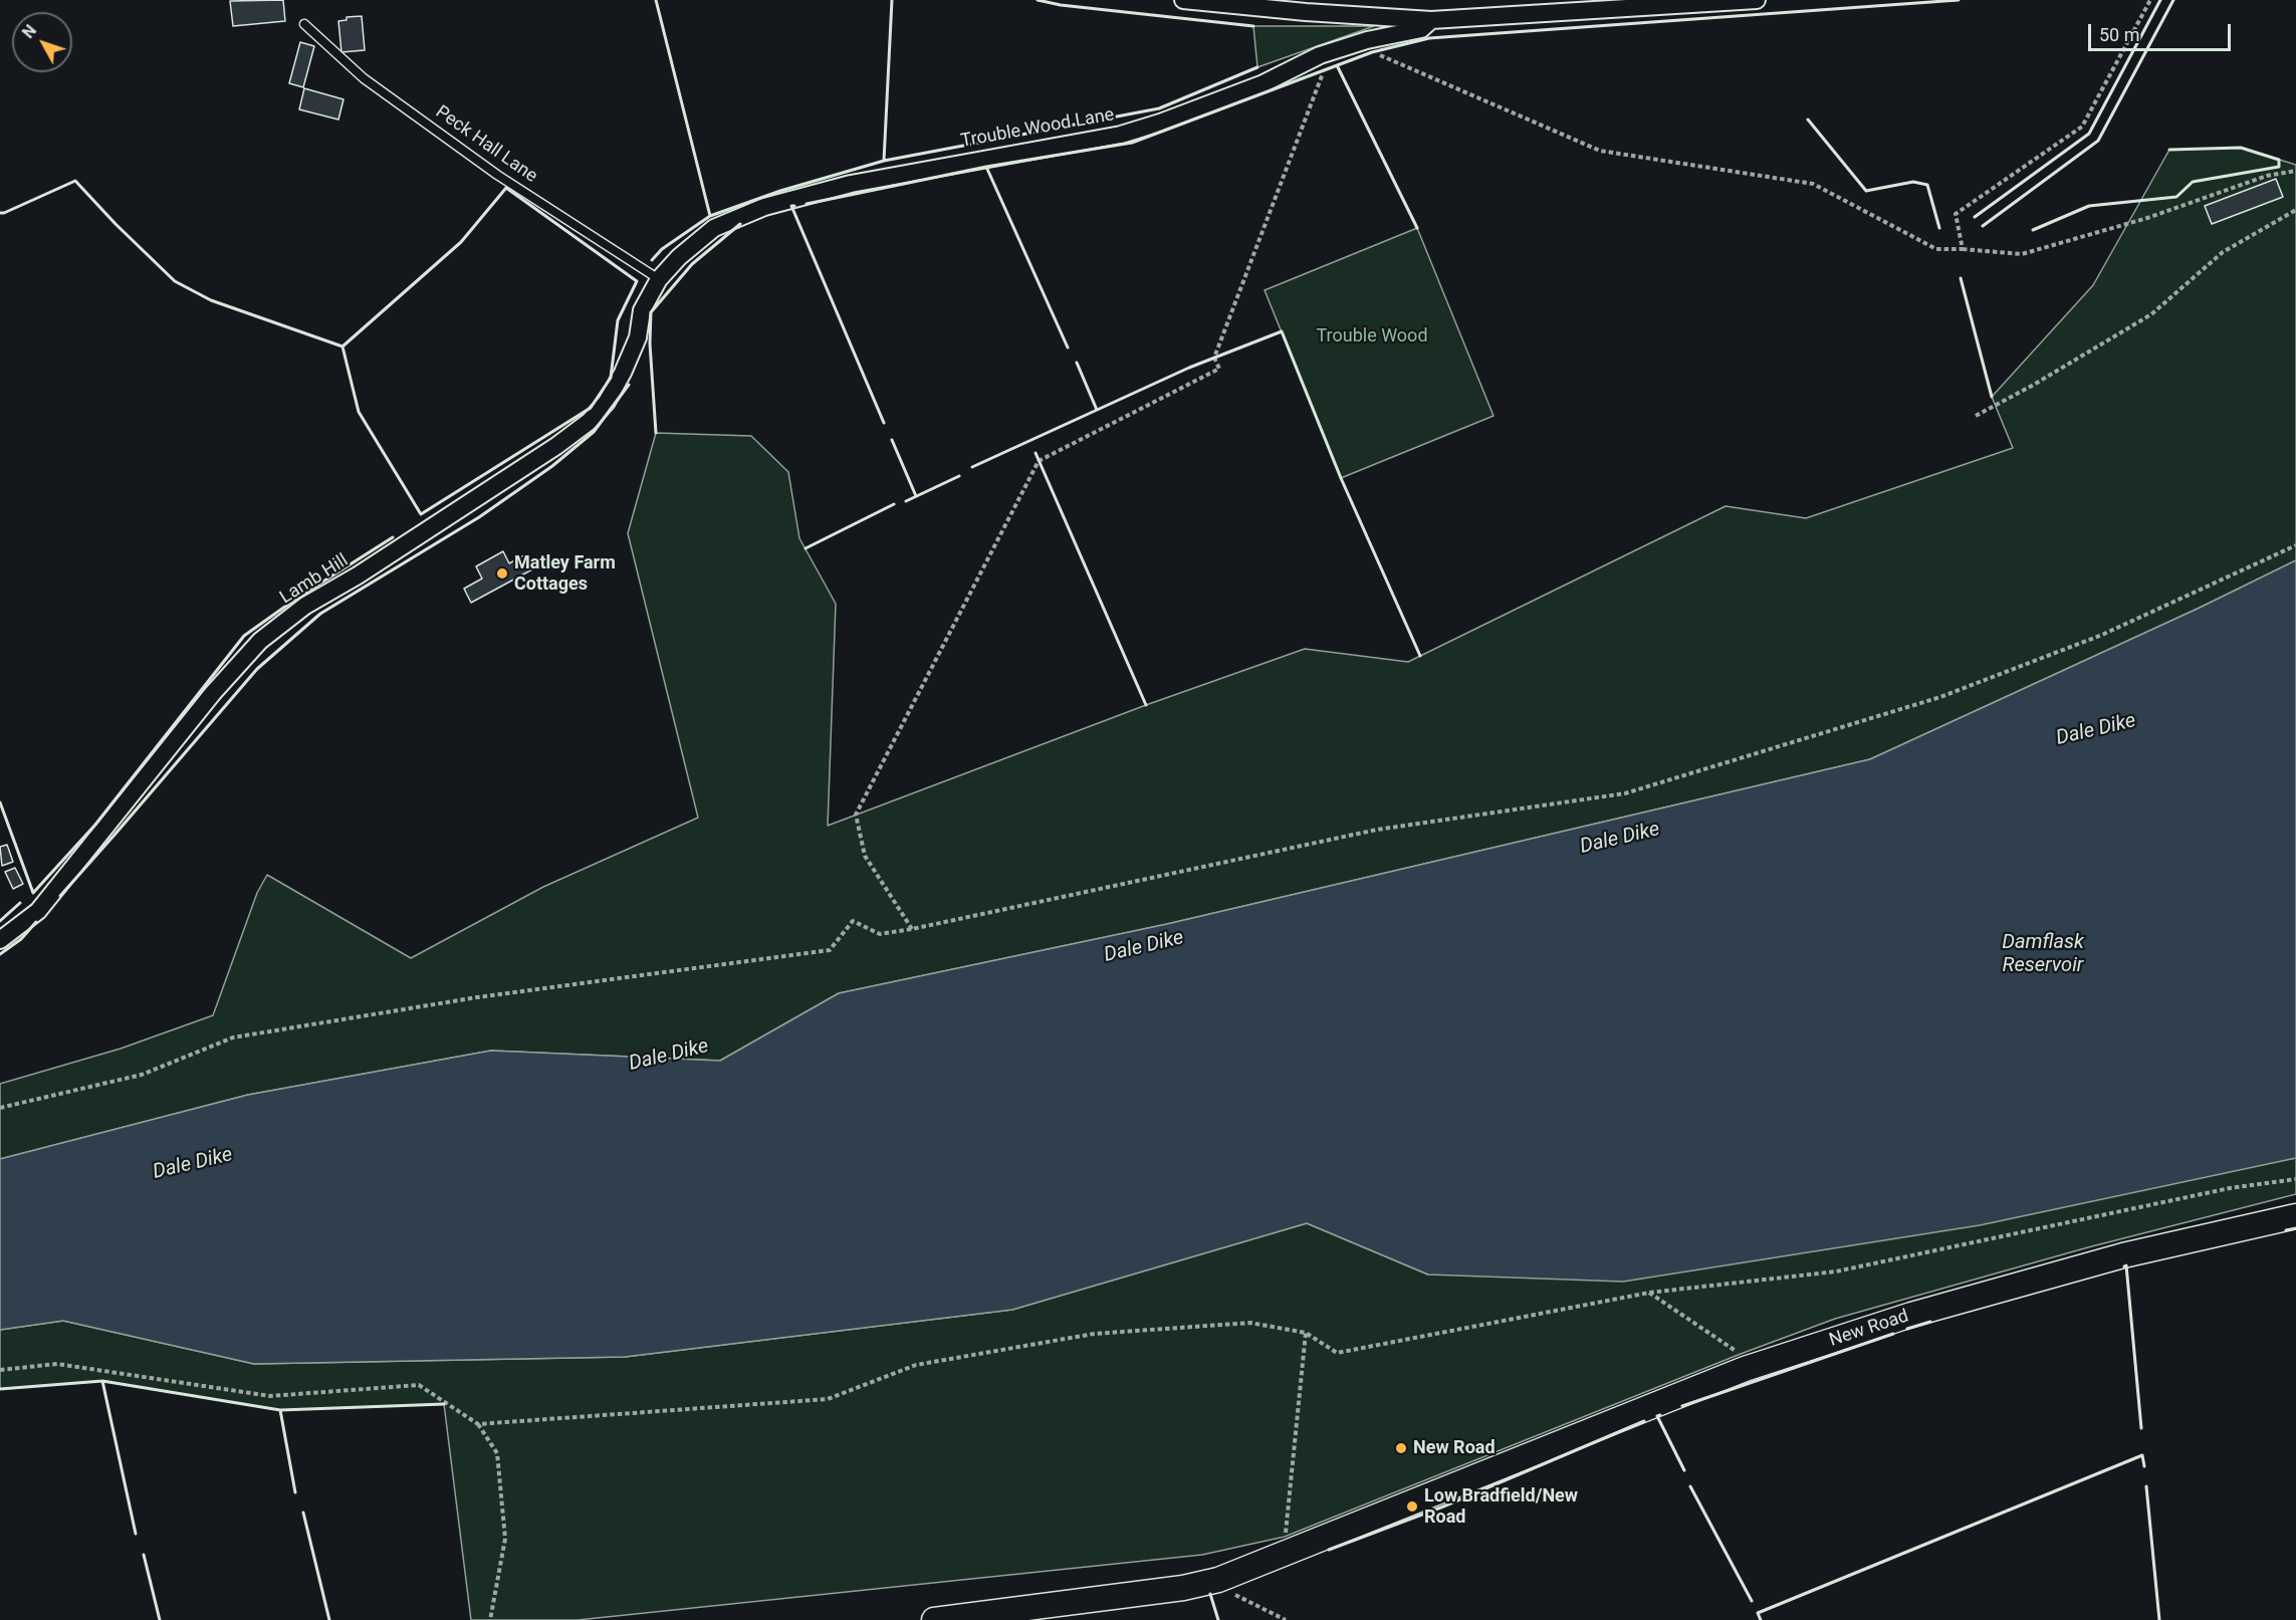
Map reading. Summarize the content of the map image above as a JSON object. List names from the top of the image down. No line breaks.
{"streets":{"street":["Trouble Wood Lane","Lamb Hill","New Road"],"lane":["Peck Hall Lane"]},"crossings":[["Trouble Wood Lane","Peck Hall Lane"],["Trouble Wood Lane","Lamb Hill"],["Peck Hall Lane","Lamb Hill"]],"water":["Dale Dike","Damflask Reservoir"],"parks":["Trouble Wood"],"places":["Matley Farm Cottages","New Road","Low Bradfield/New Road"],"scale_bar":"50 m","north":"top left"}
